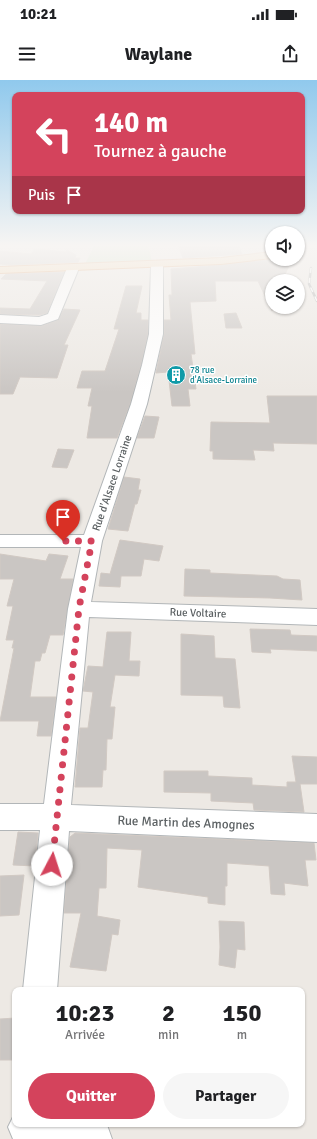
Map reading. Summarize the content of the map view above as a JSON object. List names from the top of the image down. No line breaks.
{"streets":{"street":["Rue d'Alsace Lorraine","Rue Voltaire","Rue Martin des Amognes"]},"crossings":[["Rue d'Alsace Lorraine","Rue Voltaire"],["Rue d'Alsace Lorraine","Rue Martin des Amognes"]],"places":{"building":["78 rue d'Alsace-Lorraine"]},"page":{"status":"10:21","header":"Waylane","turn":["140 m","Tournez à gauche"],"then":"Puis","eta":["10:23","Arrivée","2","min","150","m"],"buttons":["Quitter","Partager"]}}
